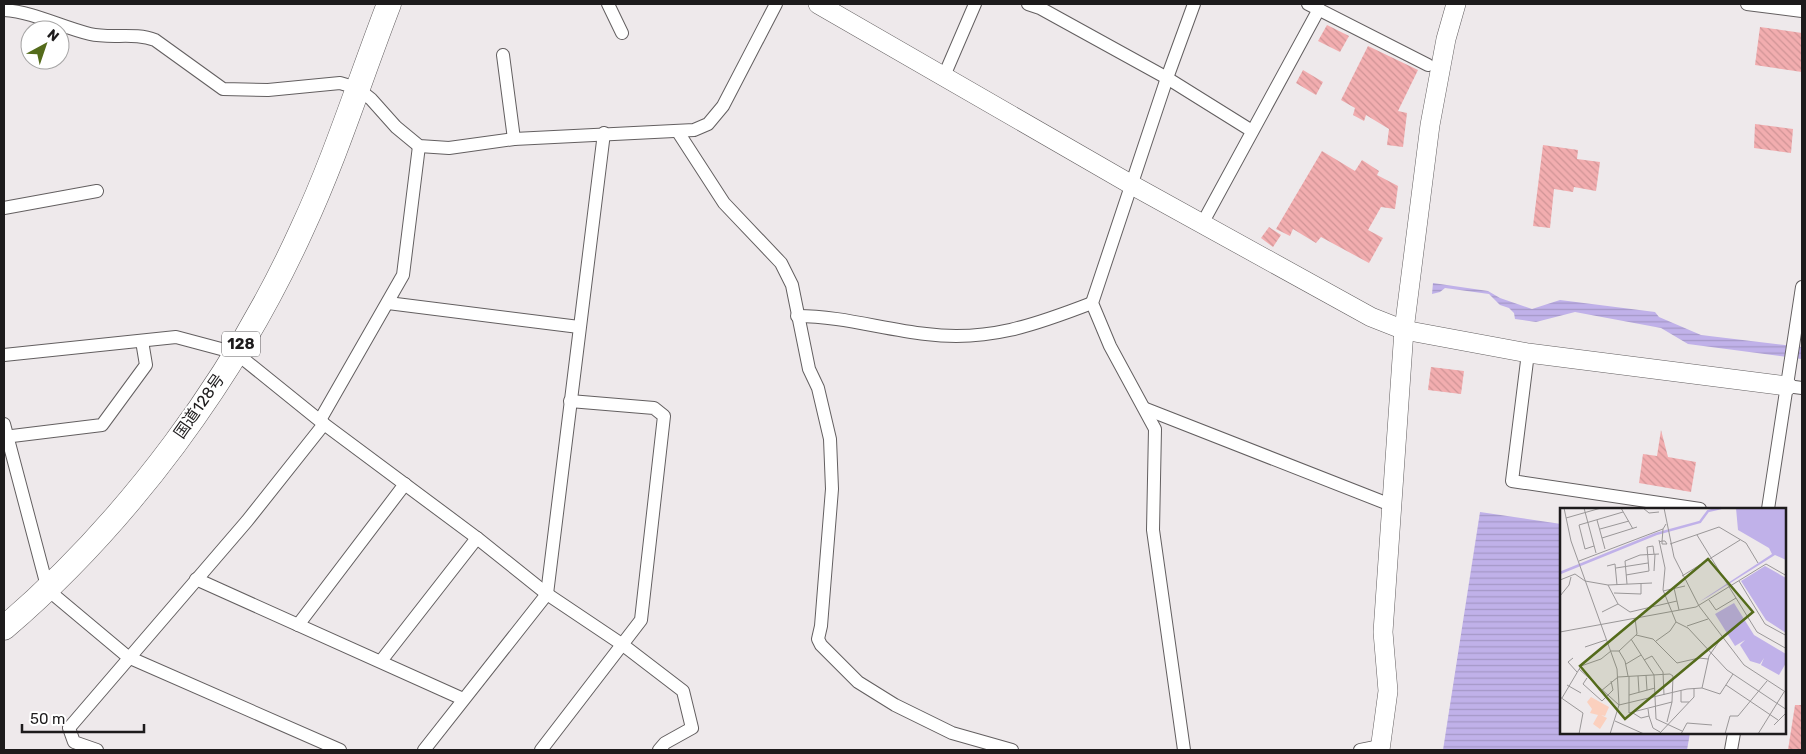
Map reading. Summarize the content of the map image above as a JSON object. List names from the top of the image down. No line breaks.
{"streets":{"highway":["128","国道128号"]},"scale_bar":"50 m","north":"top right"}
